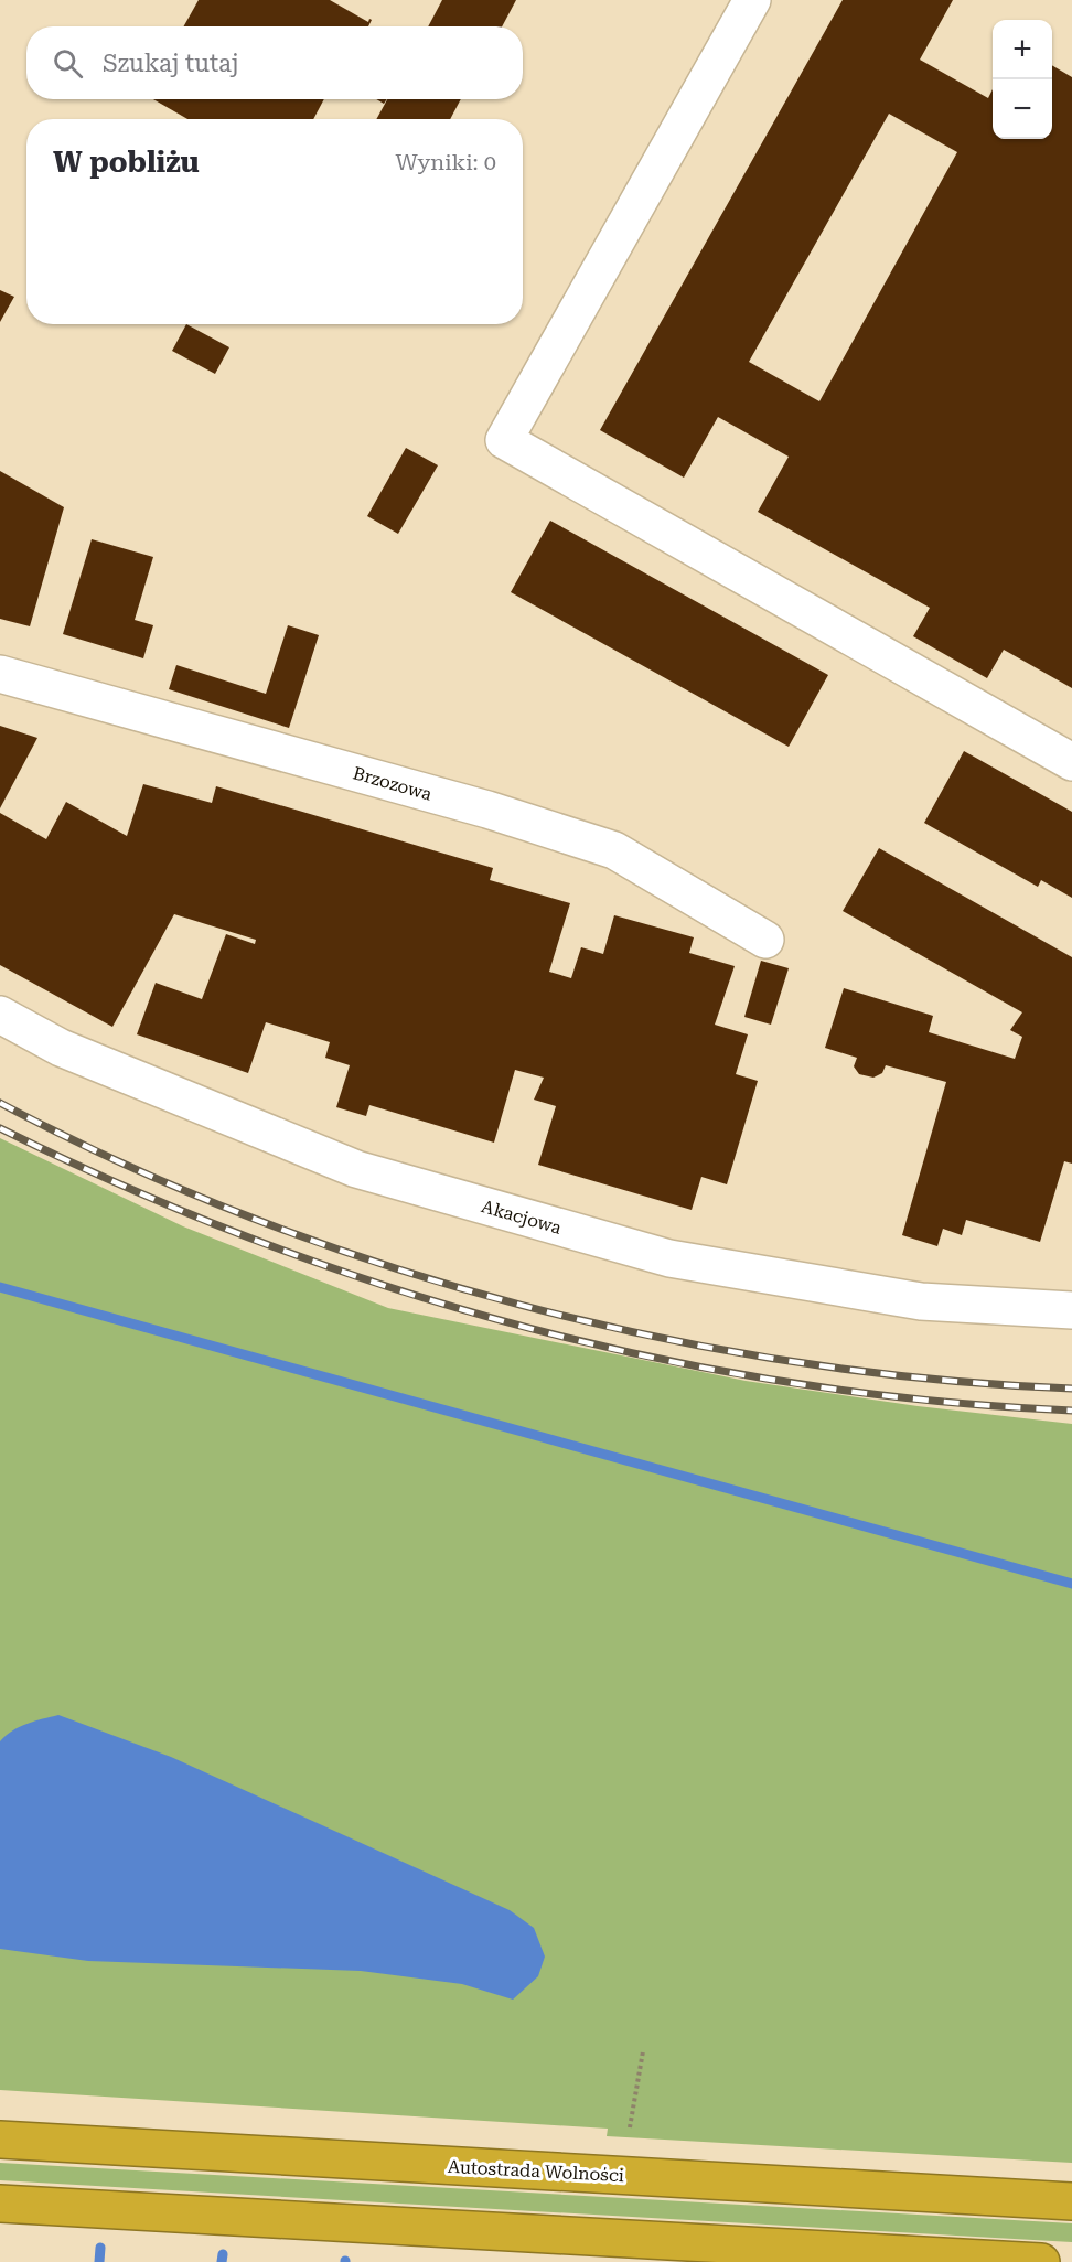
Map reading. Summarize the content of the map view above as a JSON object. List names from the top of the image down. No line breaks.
{"streets":{"highway":["Autostrada Wolności"],"street":["Brzozowa","Akacjowa"]},"page":{"map_buttons":["+","−"],"search":"Szukaj tutaj","heading":["W pobliżu","Wyniki: 0"]}}
